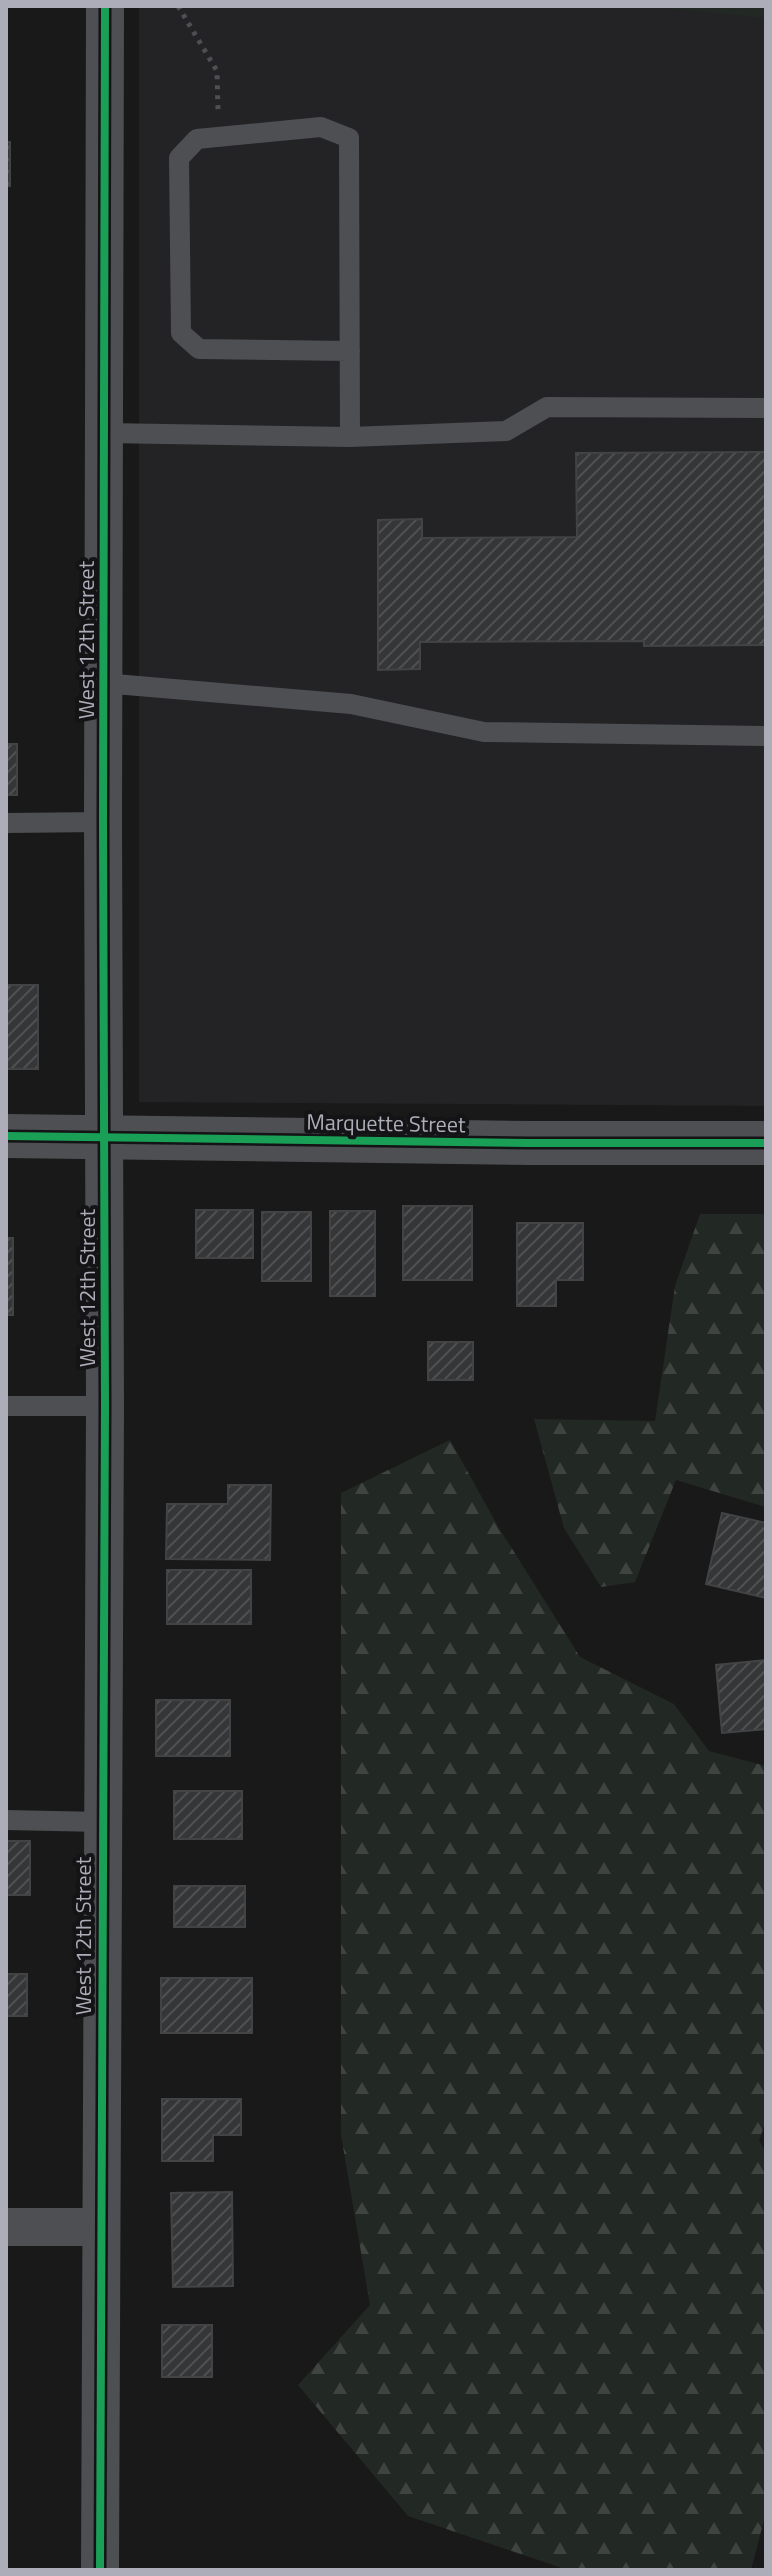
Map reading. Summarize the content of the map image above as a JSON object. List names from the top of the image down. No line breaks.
{"streets":{"street":["West 12th Street","Marquette Street"]},"crossings":[["West 12th Street","Marquette Street"]]}
